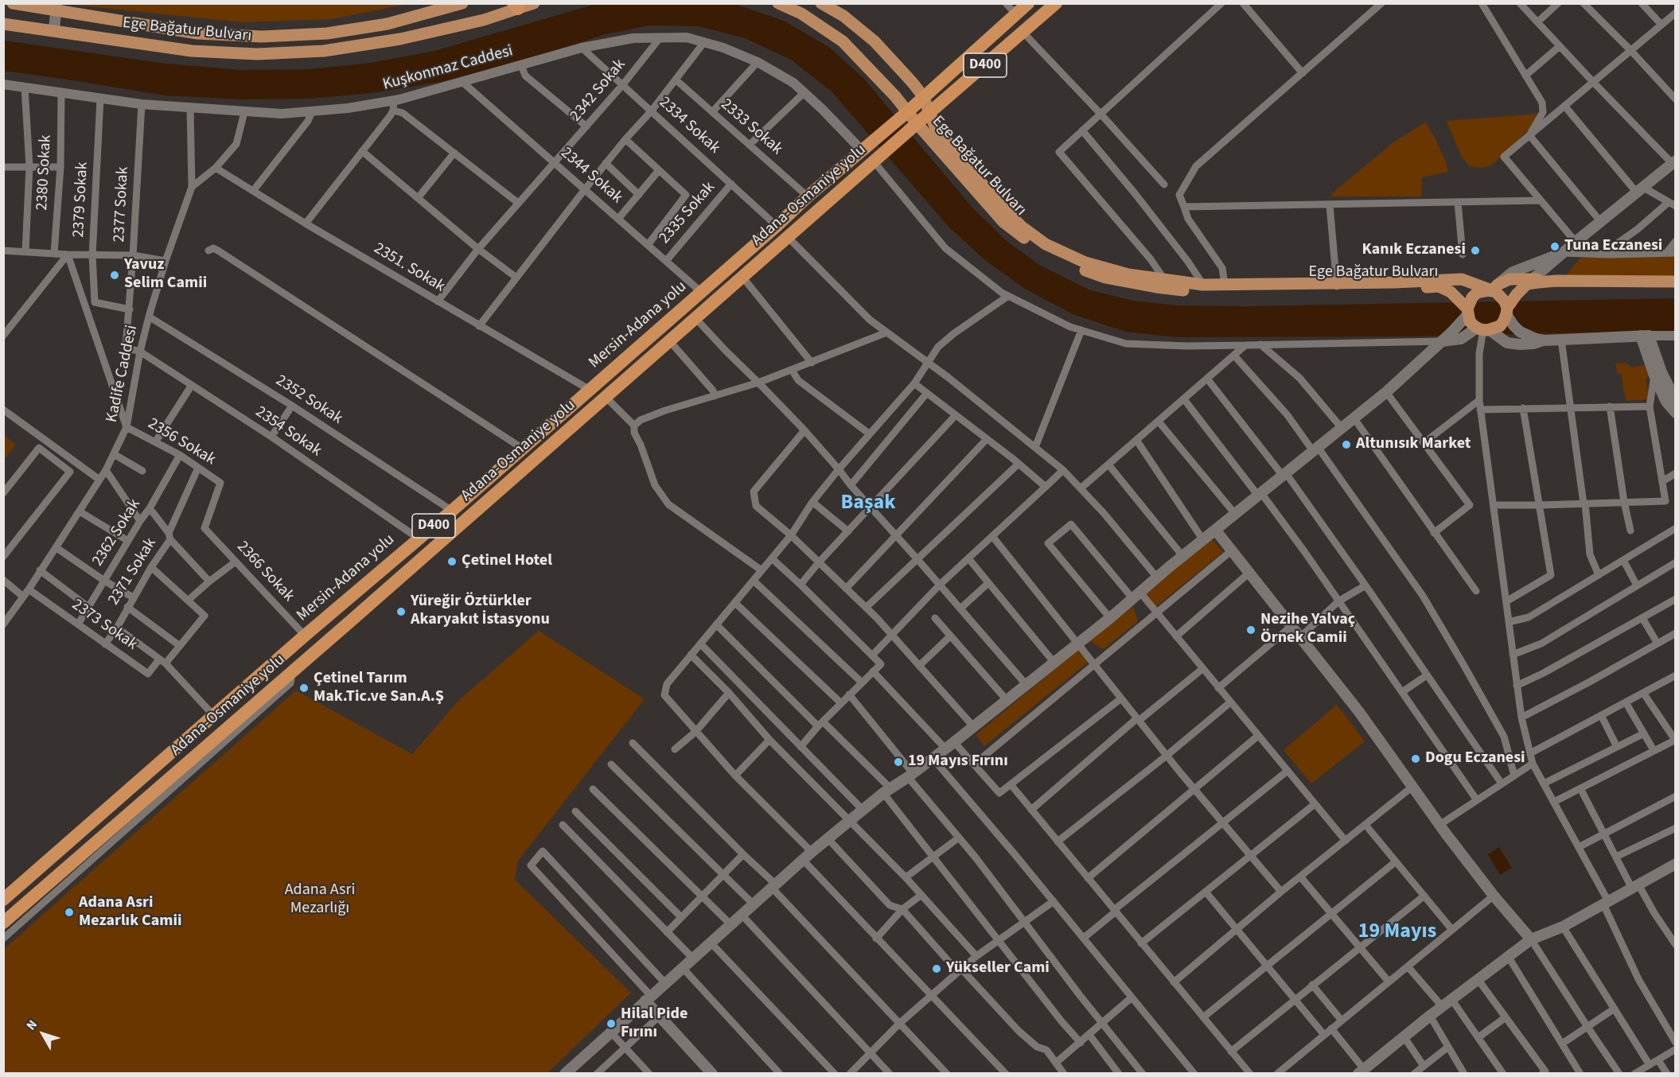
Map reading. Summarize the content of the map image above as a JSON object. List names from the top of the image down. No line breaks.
{"streets":{"highway":["D400","Adana-Osmaniye yolu","Mersin-Adana yolu"],"main road":["Ege Bağatur Bulvarı"],"street":["Kuşkonmaz Caddesi","2342 Sokak","2334 Sokak","2333 Sokak","2380 Sokak","2344 Sokak","2379 Sokak","2377 Sokak","2335 Sokak","2351. Sokak","Kadife Caddesi","2352 Sokak","2354 Sokak","2356 Sokak","2362 Sokak","2371 Sokak","2366 Sokak","2373 Sokak"]},"crossings":[["Ege Bağatur Bulvarı","Adana-Osmaniye yolu"],["Kuşkonmaz Caddesi","2342 Sokak"],["Kuşkonmaz Caddesi","2334 Sokak"],["Kuşkonmaz Caddesi","2380 Sokak"],["Kuşkonmaz Caddesi","2344 Sokak"],["Kuşkonmaz Caddesi","Adana-Osmaniye yolu"],["Kuşkonmaz Caddesi","2379 Sokak"],["Kuşkonmaz Caddesi","2377 Sokak"],["Kuşkonmaz Caddesi","Mersin-Adana yolu"],["Kuşkonmaz Caddesi","Kadife Caddesi"],["2342 Sokak","2334 Sokak"],["2342 Sokak","2344 Sokak"],["2342 Sokak","2351. Sokak"],["2334 Sokak","2335 Sokak"],["2334 Sokak","Mersin-Adana yolu"],["2333 Sokak","Mersin-Adana yolu"],["2344 Sokak","2335 Sokak"],["2344 Sokak","Mersin-Adana yolu"],["Adana-Osmaniye yolu","Mersin-Adana yolu"],["2379 Sokak","2377 Sokak"],["2377 Sokak","Kadife Caddesi"],["2377 Sokak","2354 Sokak"],["2351. Sokak","Mersin-Adana yolu"],["Mersin-Adana yolu","2352 Sokak"],["Mersin-Adana yolu","2354 Sokak"],["Mersin-Adana yolu","2366 Sokak"],["Kadife Caddesi","2352 Sokak"],["Kadife Caddesi","2354 Sokak"],["Kadife Caddesi","2356 Sokak"],["Kadife Caddesi","2373 Sokak"],["2356 Sokak","2362 Sokak"],["2356 Sokak","2371 Sokak"],["2356 Sokak","2366 Sokak"],["2362 Sokak","2373 Sokak"],["2371 Sokak","2373 Sokak"]],"districts":["Başak","19 Mayıs"],"parks":["Adana Asri Mezarlığı"],"places":["Tuna Eczanesi","Kanık Eczanesi","Yavuz Selim Camii","Altunısık Market","Çetinel Hotel","Yüreğir Öztürkler Akaryakıt İstasyonu","Nezihe Yalvaç Örnek Camii","Çetinel Tarım Mak.Tic.ve San.A.Ş","Dogu Eczanesi","19 Mayıs Fırını","Adana Asri Mezarlık Camii","Yükseller Cami","Hilal Pide Fırını"],"north":"top left"}
